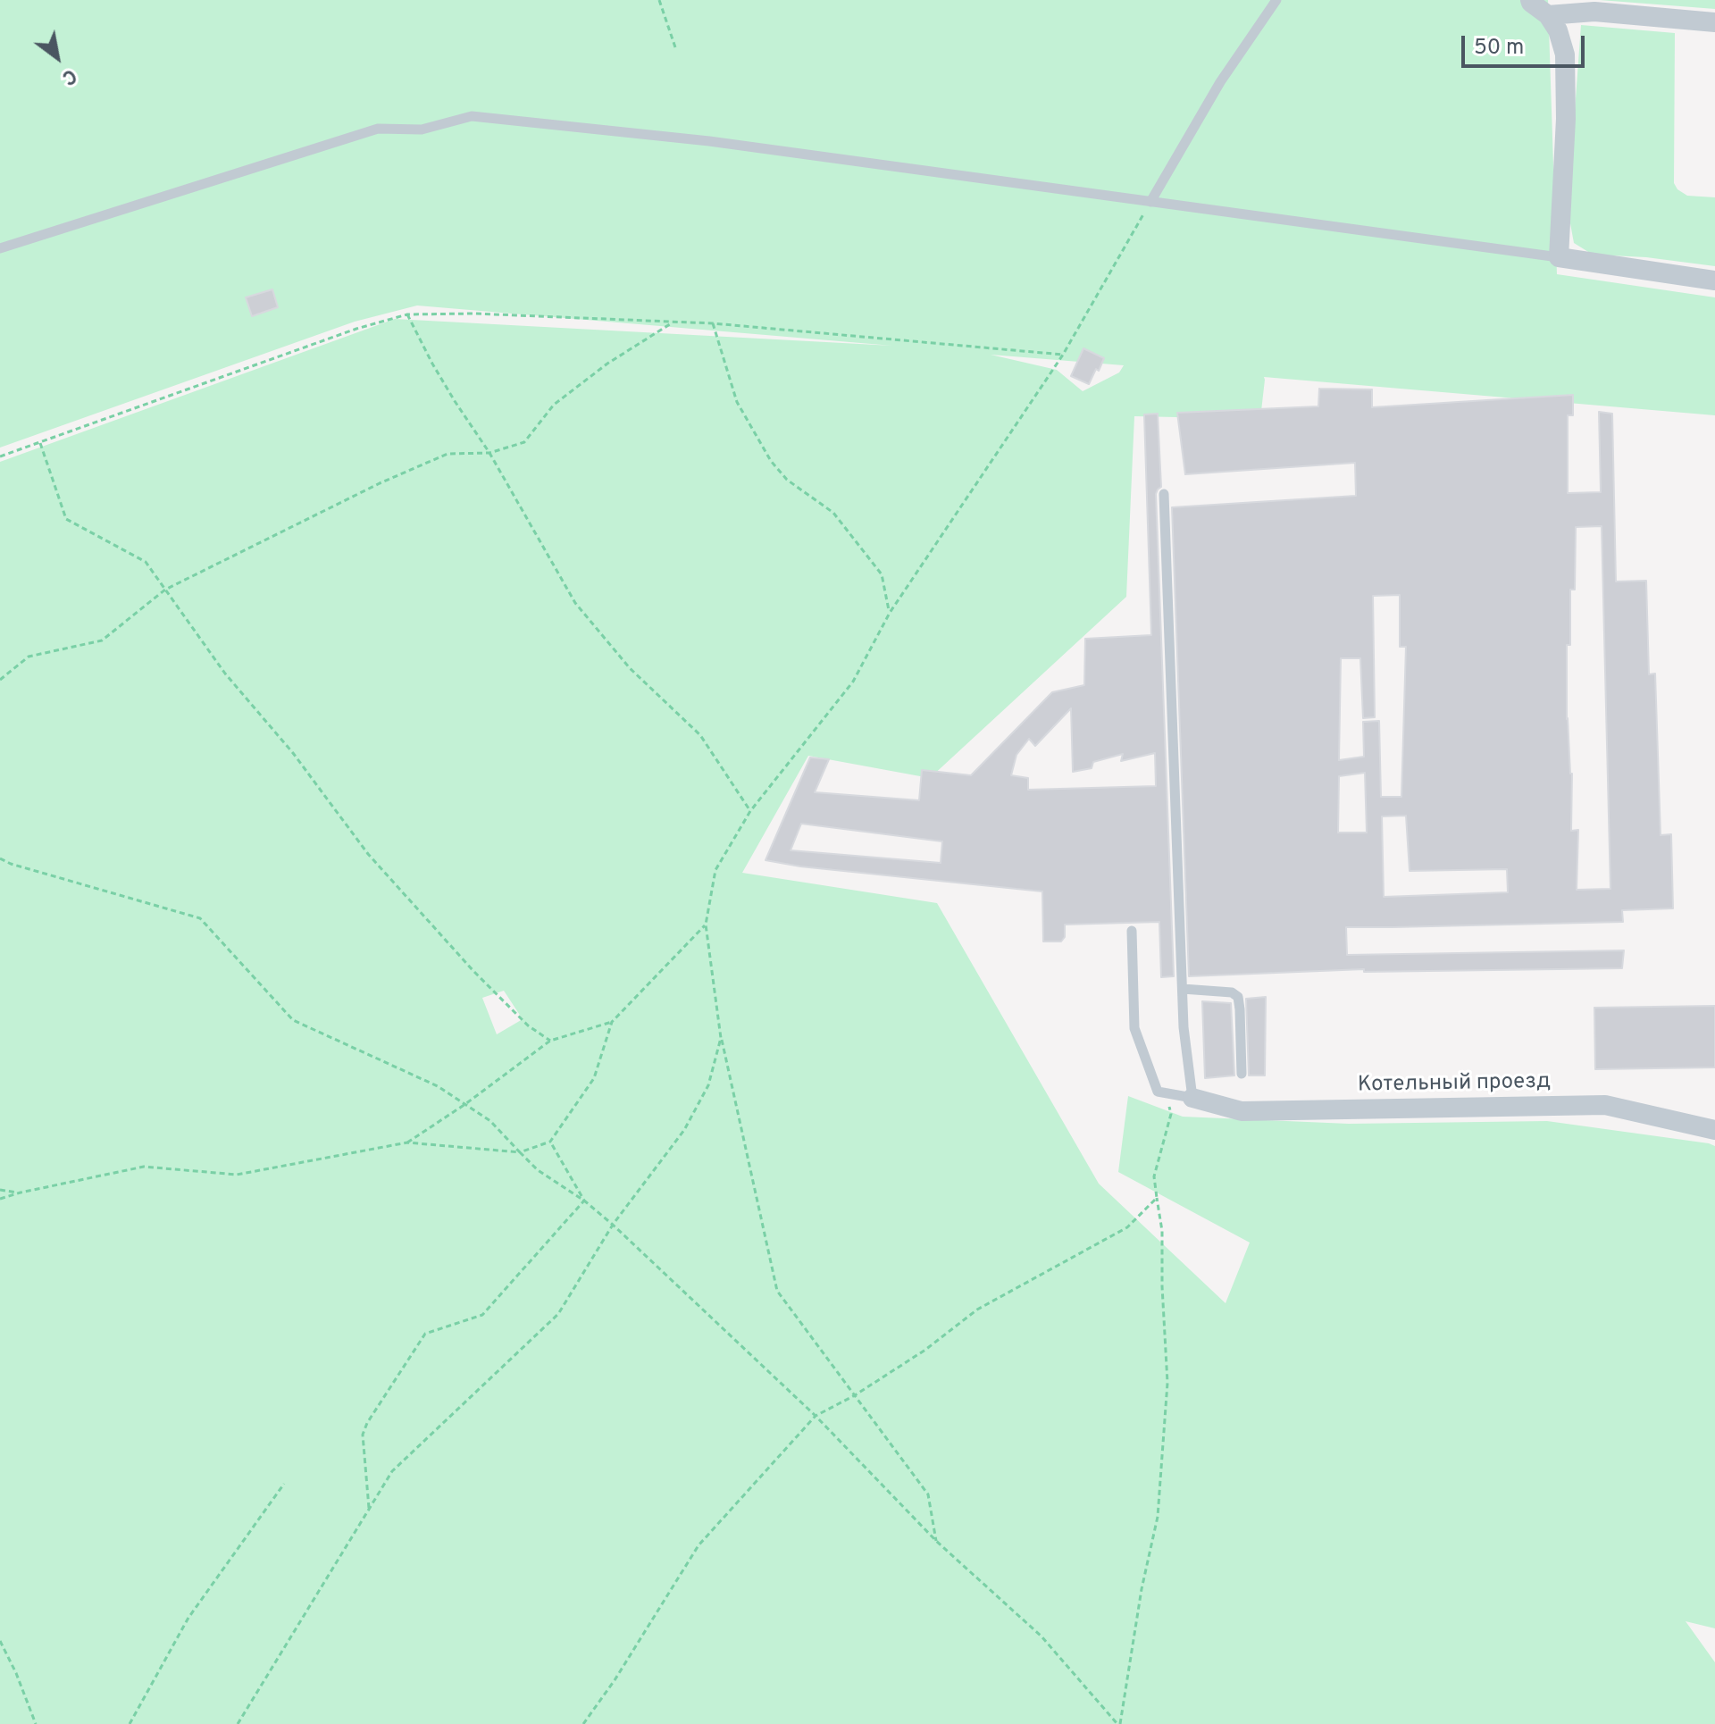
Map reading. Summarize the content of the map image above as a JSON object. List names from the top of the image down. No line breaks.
{"streets":{"street":["Котельный проезд"]},"scale_bar":"50 m","north":"bottom right"}
